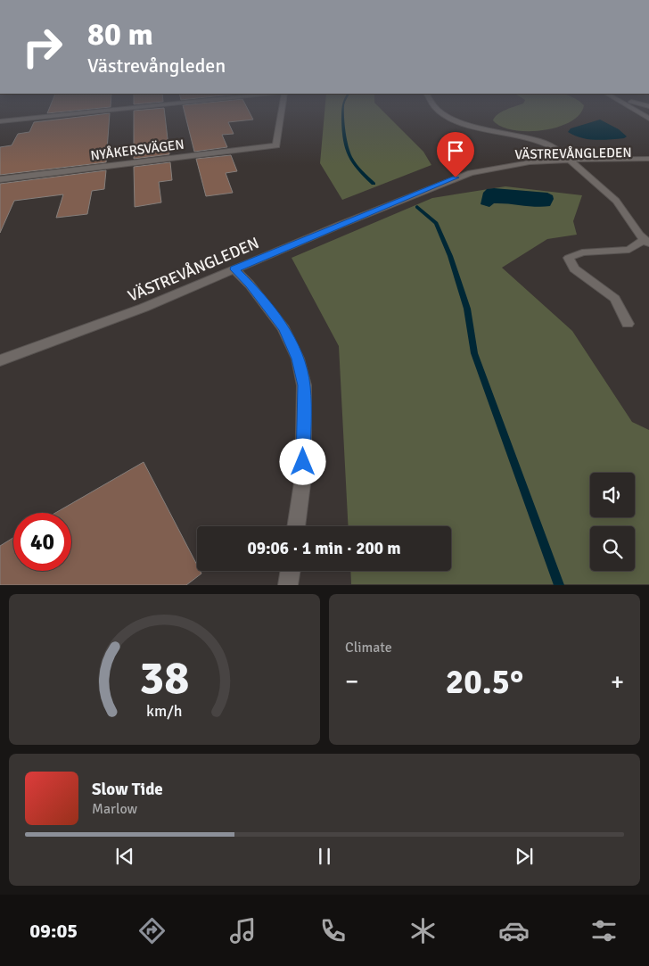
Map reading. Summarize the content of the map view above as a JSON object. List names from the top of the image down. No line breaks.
{"streets":{"street":["NYÅKERSVÄGEN","VÄSTREVÅNGLEDEN"]},"page":{"turn":["80 m","Västrevångleden"],"limit":"40","trip":"09:06 · 1 min · 200 m","tile":"Climate","heat":["−","20.5°","+"],"song":["Slow Tide","Marlow"],"tabs":"09:05","gauge":["38","km/h"]}}
